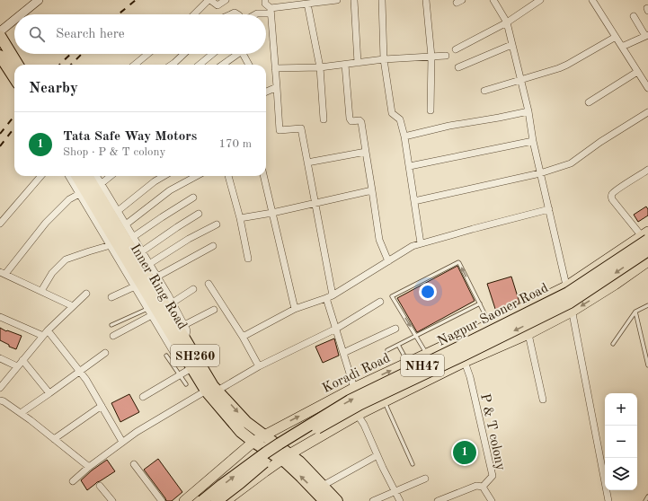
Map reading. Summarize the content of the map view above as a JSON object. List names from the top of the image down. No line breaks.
{"streets":{"highway":["Inner Ring Road","Nagpur Saoner Road","SH260","NH47"],"main road":["Koradi Road"],"street":["P & T colony"]},"crossings":[["Inner Ring Road","SH260"],["Inner Ring Road","NH47"],["Inner Ring Road","Koradi Road"],["Nagpur Saoner Road","Koradi Road"],["SH260","NH47"],["SH260","Koradi Road"],["NH47","Koradi Road"]],"page":{"search":"Search here","heading":"Nearby","list":[{"mark":"1","name":"Tata Safe Way Motors","note":"Shop · P & T colony","value":"170 m"}],"map_buttons":["+","−"],"pins":"1"}}
